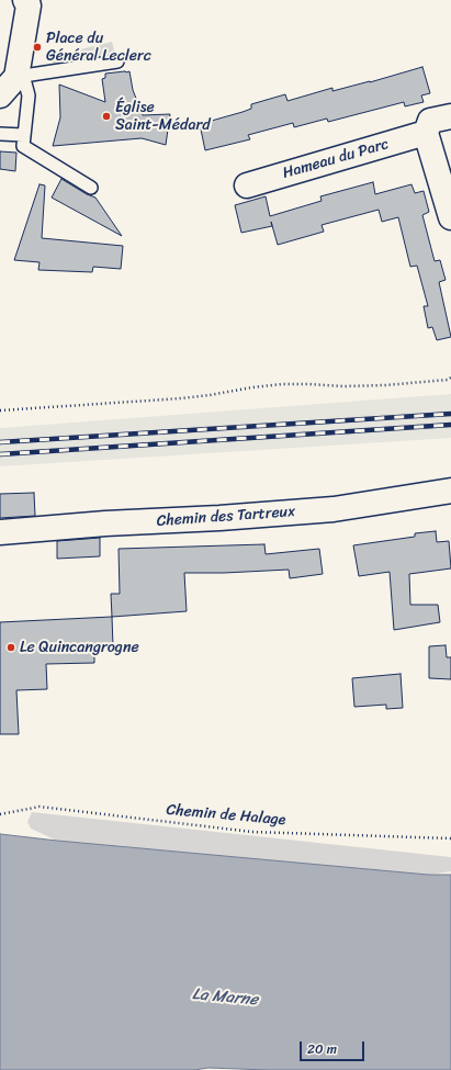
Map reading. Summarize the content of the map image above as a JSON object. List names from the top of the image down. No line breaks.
{"streets":{"street":["Hameau du Parc","Chemin des Tartreux"],"path":["Chemin de Halage"]},"water":["La Marne"],"places":["Place du Général Leclerc","Église Saint-Médard","Le Quincangrogne"],"scale_bar":"20 m"}
